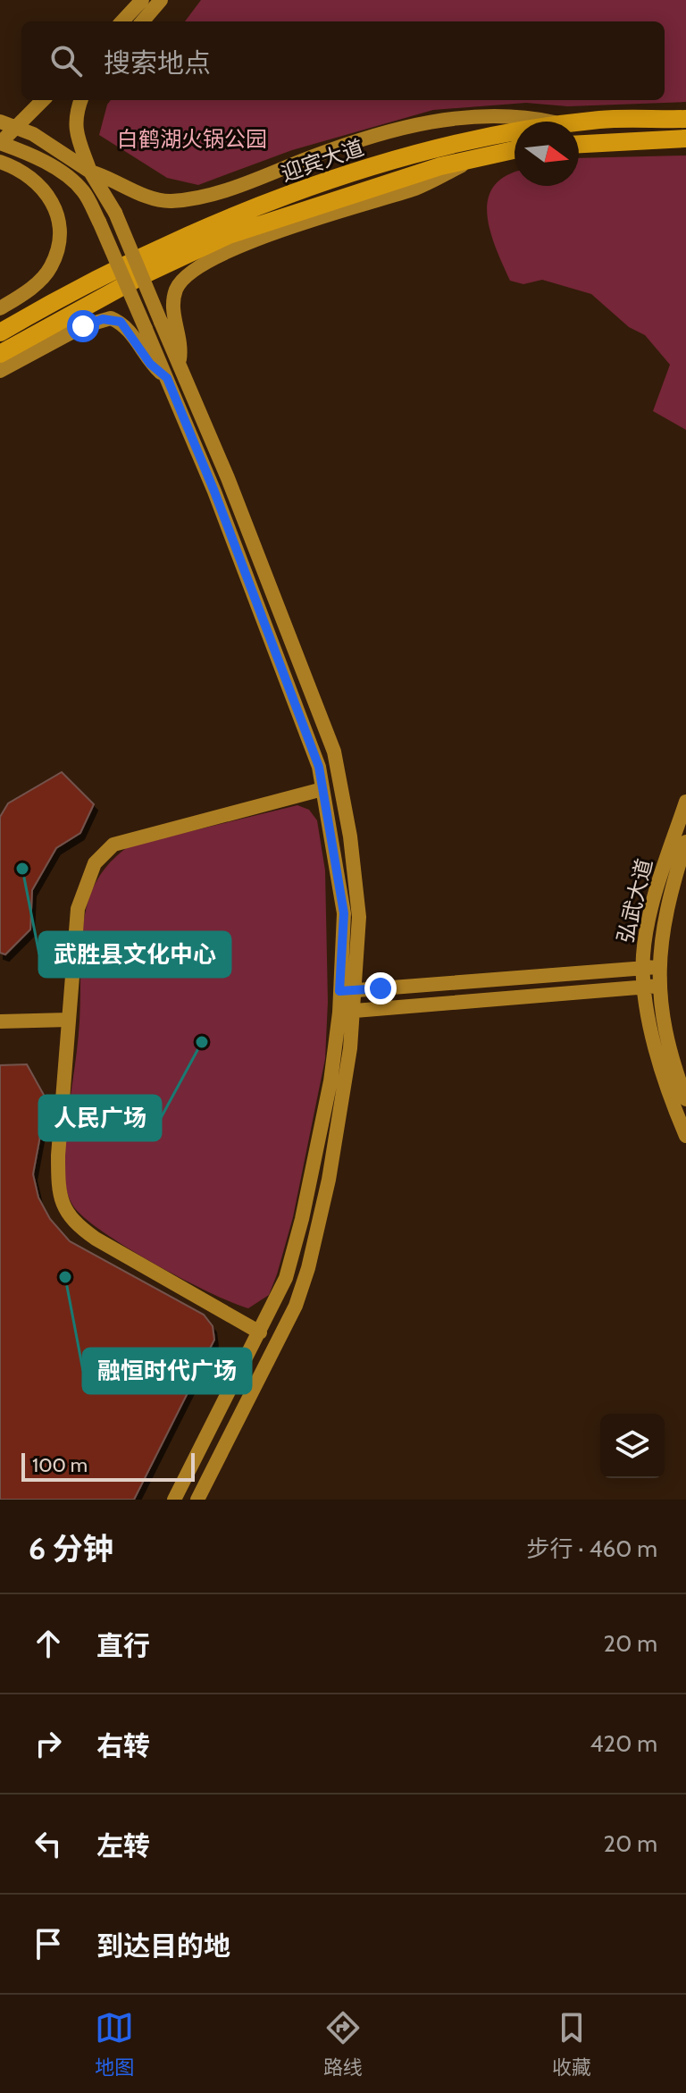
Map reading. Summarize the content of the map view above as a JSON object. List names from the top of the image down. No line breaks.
{"streets":{"main road":["迎宾大道","弘武大道"]},"parks":["白鹤湖火锅公园"],"places":["武胜县文化中心","人民广场","融恒时代广场"],"scale_bar":"100 m","north":"right","page":{"search":"搜索地点","scale":"100 m","heading":["6 分钟","步行 · 460 m"],"list":[["直行","20 m"],["右转","420 m"],["左转","20 m"],"到达目的地"],"nav":["地图","路线","收藏"]}}
